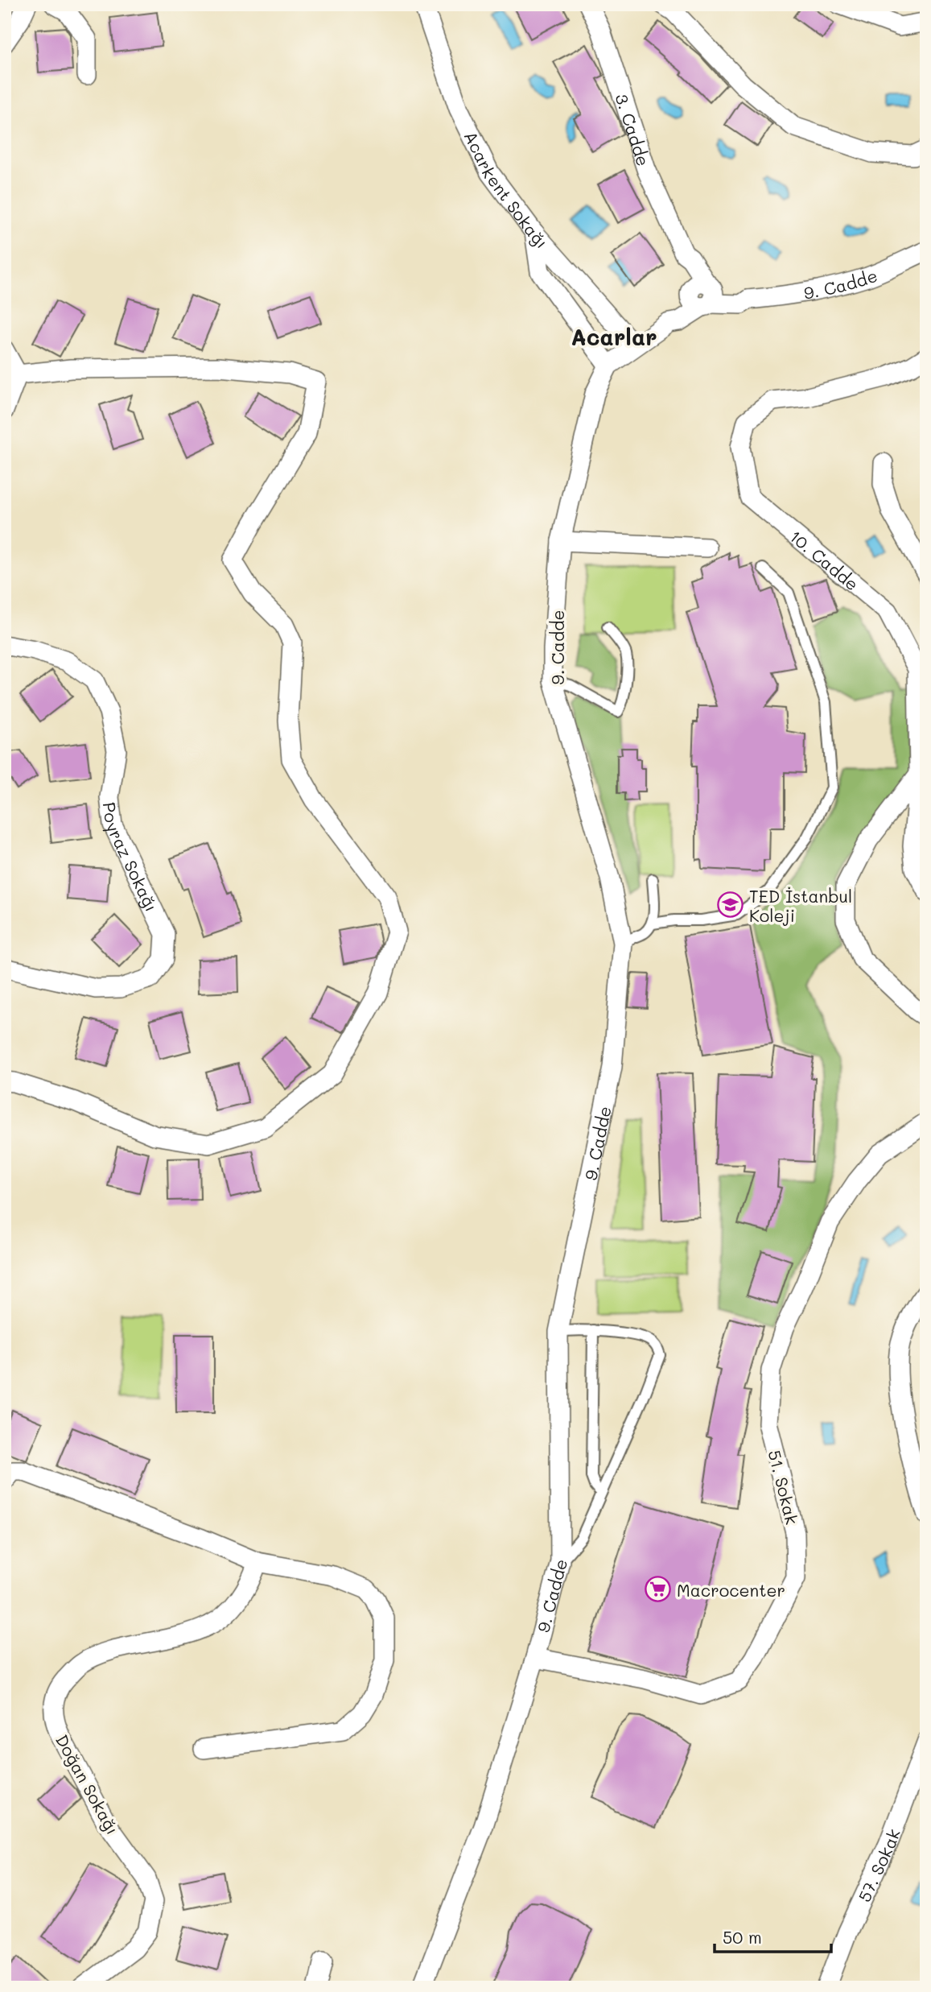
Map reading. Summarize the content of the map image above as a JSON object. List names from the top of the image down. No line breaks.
{"streets":{"street":["3. Cadde","Acarkent Sokağı","9. Cadde","10. Cadde","Poyraz Sokağı","51. Sokak","Doğan Sokağı","57. Sokak"]},"crossings":[["3. Cadde","9. Cadde"],["Acarkent Sokağı","9. Cadde"],["9. Cadde","51. Sokak"]],"districts":["Acarlar"],"places":{"school or university":["TED İstanbul Koleji"],"supermarket":["Macrocenter"]},"scale_bar":"50 m"}
